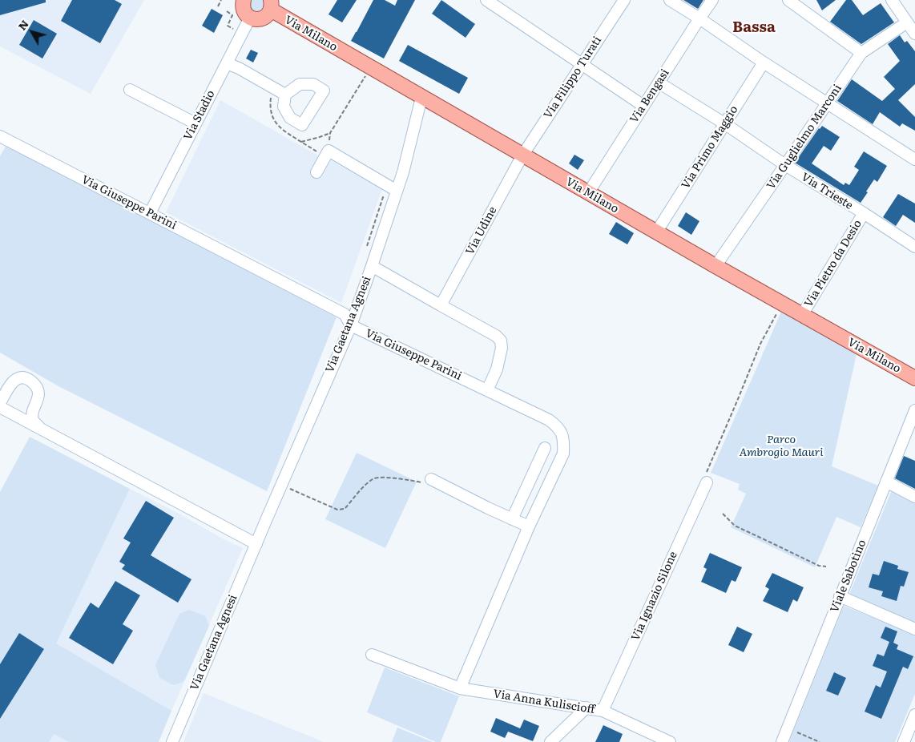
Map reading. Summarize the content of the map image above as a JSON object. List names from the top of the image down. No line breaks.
{"streets":{"main road":["Via Milano"],"street":["Via Filippo Turati","Via Bengasi","Via Stadio","Via Guglielmo Marconi","Via Primo Maggio","Via Trieste","Via Giuseppe Parini","Via Udine","Via Pietro da Desio","Via Gaetana Agnesi","Viale Sabotino","Via Ignazio Silone","Via Anna Kuliscioff"]},"crossings":[["Via Milano","Via Filippo Turati"],["Via Milano","Via Bengasi"],["Via Milano","Via Stadio"],["Via Milano","Via Guglielmo Marconi"],["Via Milano","Via Primo Maggio"],["Via Milano","Via Udine"],["Via Milano","Via Pietro da Desio"],["Via Milano","Via Gaetana Agnesi"],["Via Filippo Turati","Via Udine"],["Via Bengasi","Via Trieste"],["Via Stadio","Via Giuseppe Parini"],["Via Guglielmo Marconi","Via Trieste"],["Via Primo Maggio","Via Trieste"],["Via Trieste","Via Pietro da Desio"],["Via Giuseppe Parini","Via Gaetana Agnesi"],["Via Giuseppe Parini","Via Anna Kuliscioff"],["Via Ignazio Silone","Via Anna Kuliscioff"]],"districts":["Bassa"],"parks":["Parco Ambrogio Mauri"],"north":"top left"}
